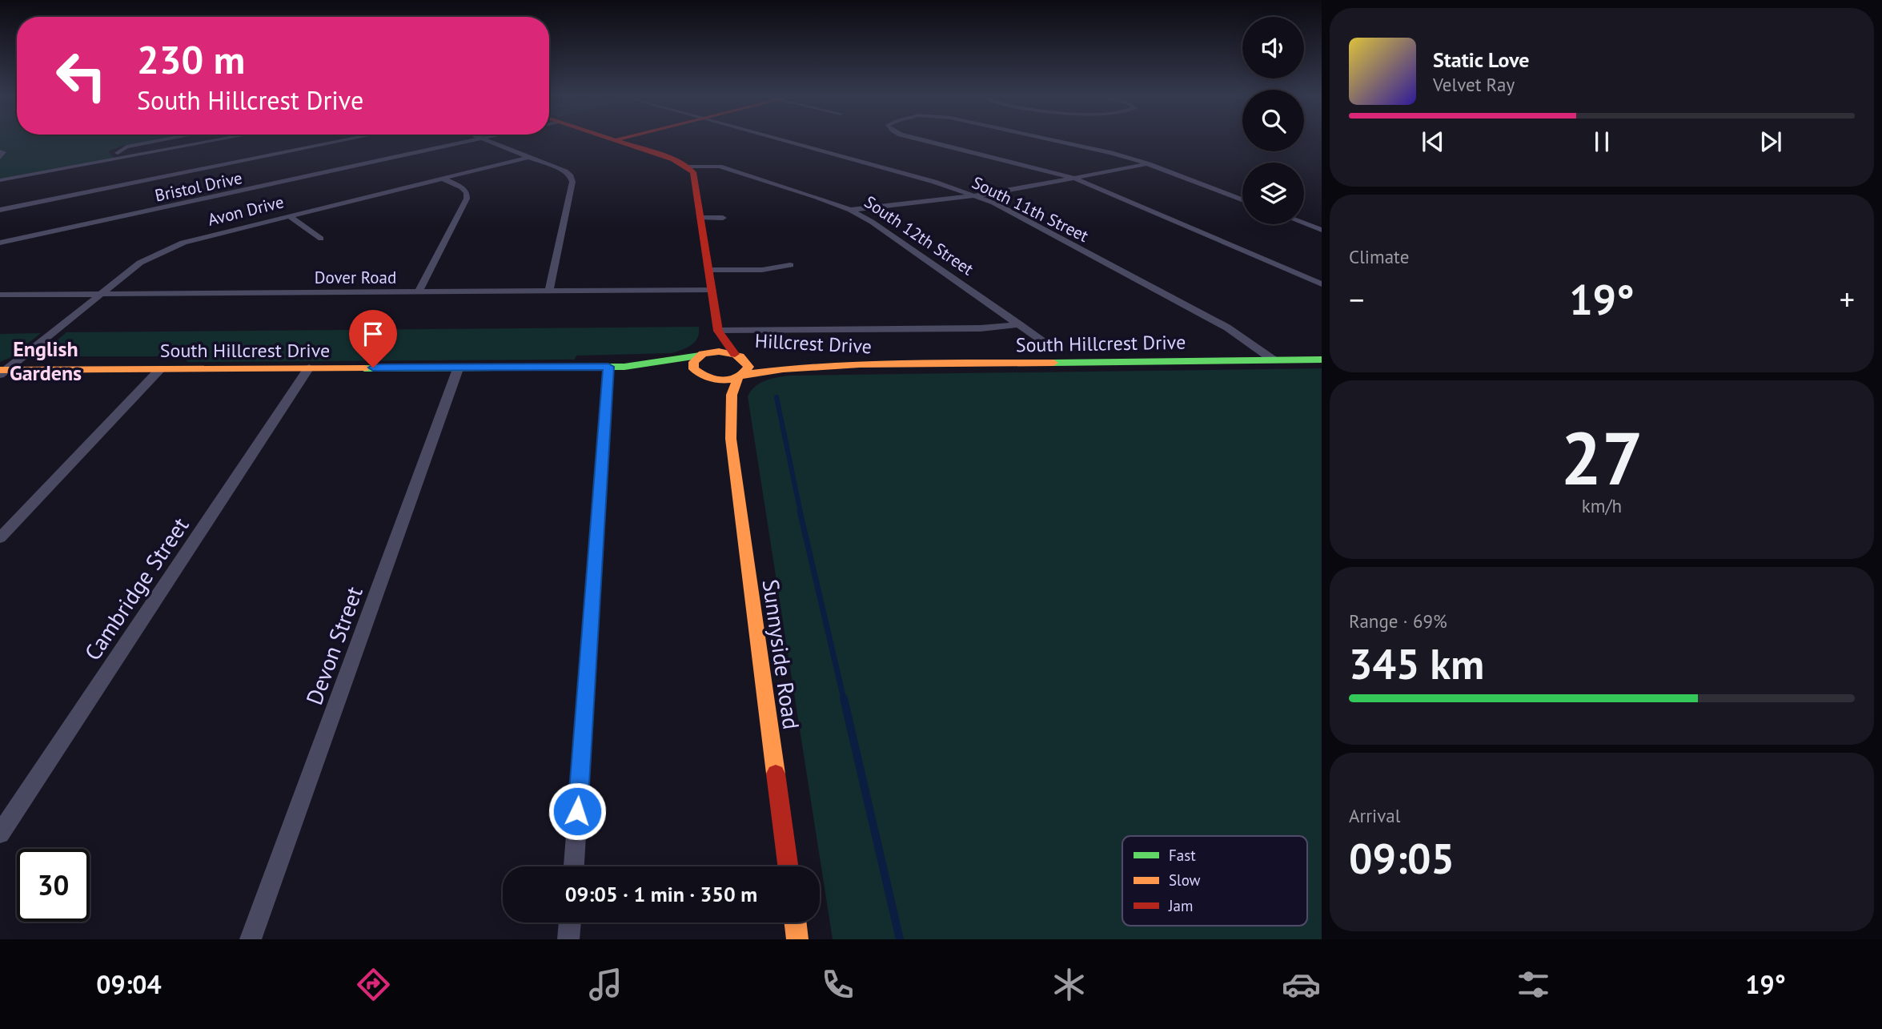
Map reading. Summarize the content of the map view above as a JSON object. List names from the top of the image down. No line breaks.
{"streets":{"street":["Bristol Drive","South 11th Street","Avon Drive","South 12th Street","Dover Road","Hillcrest Drive","South Hillcrest Drive","Cambridge Street","Devon Street","Sunnyside Road"]},"crossings":[["South 11th Street","South Hillcrest Drive"],["Avon Drive","Dover Road"],["Avon Drive","South Hillcrest Drive"],["Hillcrest Drive","South Hillcrest Drive"],["Hillcrest Drive","Sunnyside Road"],["South Hillcrest Drive","Cambridge Street"],["South Hillcrest Drive","Devon Street"]],"districts":["English Gardens"],"legend":["Fast","Slow","Jam"],"page":{"turn":["230 m","South Hillcrest Drive"],"song":["Static Love","Velvet Ray"],"tile":["Climate",["27","km/h"],["Range · 69%","345 km"],["Arrival","09:05"]],"heat":["−","19°","+"],"limit":"30","trip":"09:05 · 1 min · 350 m","tabs":["09:04","19°"]}}
